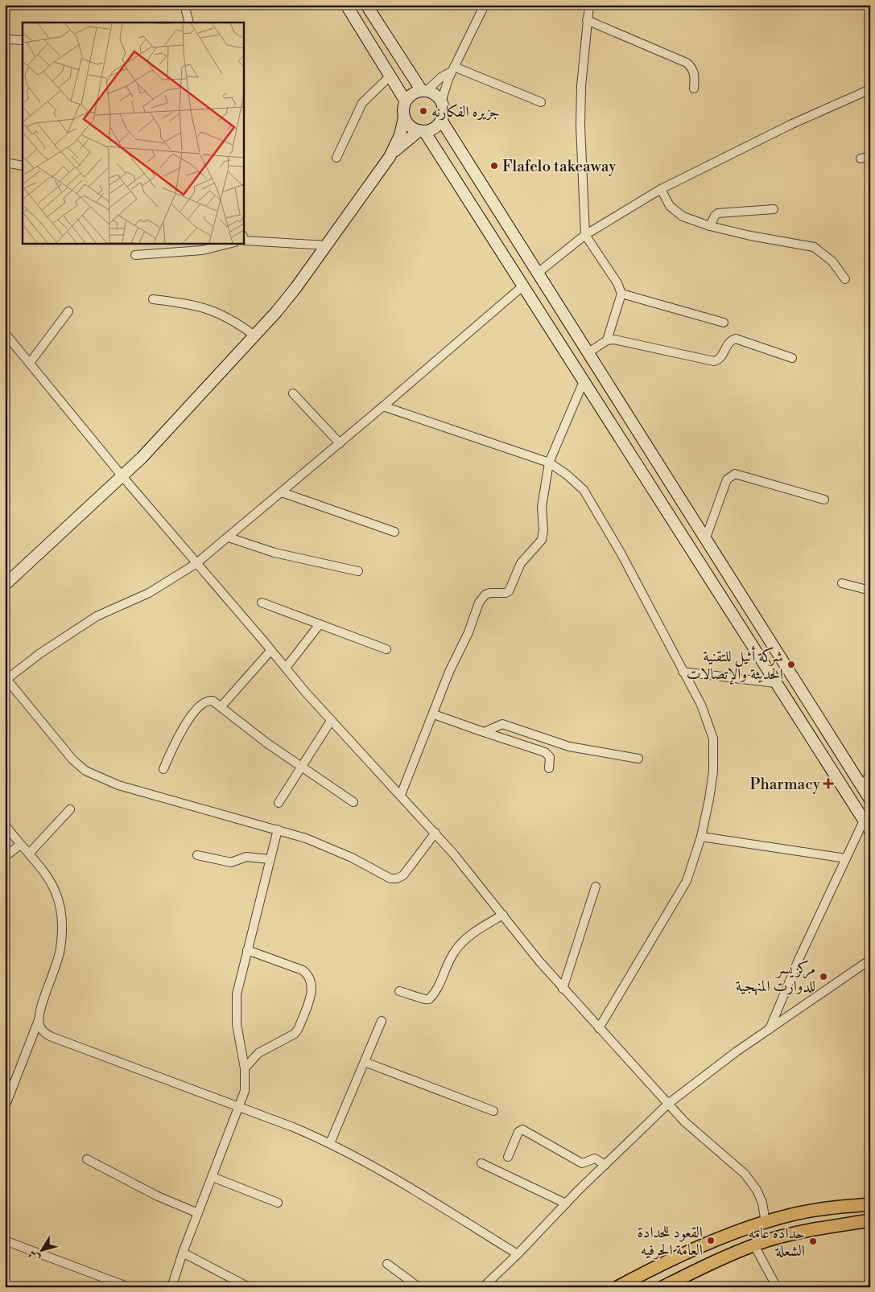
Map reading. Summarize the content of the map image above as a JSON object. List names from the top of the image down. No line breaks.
{"places":{"other":["جزيره الفكارنه","Flafelo takeaway","شركة أثيل للتقنية الحديثة والإتصالات","مركز يسر للدوارت المنهجية","القعود للحدادة العامة الحرفيه","حداده عامه الشعلة"],"health":["Pharmacy"]},"north":"bottom left"}
